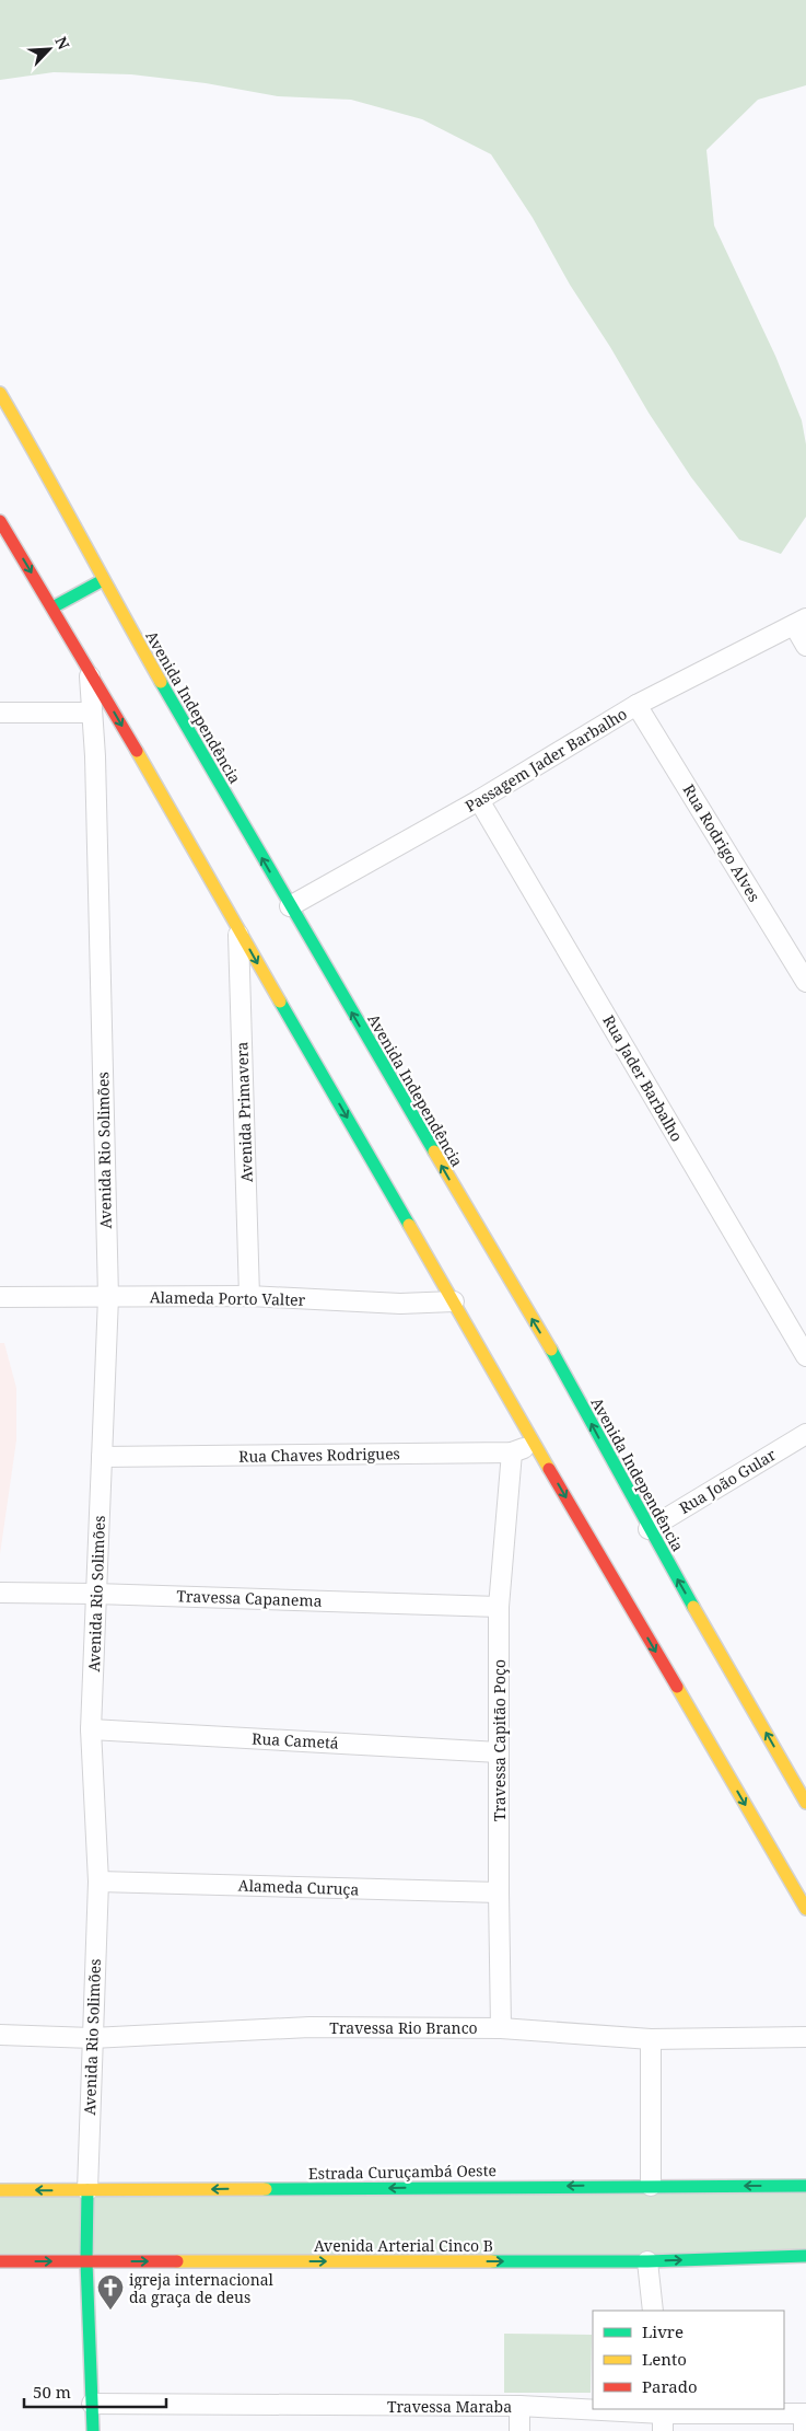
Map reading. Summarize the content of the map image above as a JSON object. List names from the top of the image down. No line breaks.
{"streets":{"main road":["Avenida Independência","Avenida Rio Solimões","Estrada Curuçambá Oeste","Avenida Arterial Cinco B"],"street":["Passagem Jader Barbalho","Rua Rodrigo Alves","Rua Jader Barbalho","Avenida Primavera","Alameda Porto Valter","Rua Chaves Rodrigues","Rua João Gular","Travessa Capanema","Rua Cametá","Travessa Capitão Poço","Alameda Curuça","Travessa Rio Branco","Travessa Maraba"]},"crossings":[["Avenida Independência","Passagem Jader Barbalho"],["Avenida Independência","Rua João Gular"],["Passagem Jader Barbalho","Rua Rodrigo Alves"],["Passagem Jader Barbalho","Rua Jader Barbalho"],["Avenida Primavera","Alameda Porto Valter"],["Avenida Rio Solimões","Alameda Porto Valter"],["Avenida Rio Solimões","Rua Chaves Rodrigues"],["Avenida Rio Solimões","Travessa Capanema"],["Avenida Rio Solimões","Rua Cametá"],["Avenida Rio Solimões","Alameda Curuça"],["Avenida Rio Solimões","Travessa Rio Branco"],["Avenida Rio Solimões","Estrada Curuçambá Oeste"],["Avenida Rio Solimões","Avenida Arterial Cinco B"],["Avenida Rio Solimões","Travessa Maraba"],["Rua Chaves Rodrigues","Travessa Capitão Poço"],["Travessa Capanema","Travessa Capitão Poço"],["Rua Cametá","Travessa Capitão Poço"],["Travessa Capitão Poço","Alameda Curuça"],["Travessa Capitão Poço","Travessa Rio Branco"]],"one_way":["Estrada Curuçambá Oeste","Avenida Arterial Cinco B"],"places":{"church":["igreja internacional da graça de deus"]},"legend":["Livre","Lento","Parado"],"scale_bar":"50 m","north":"top right"}
